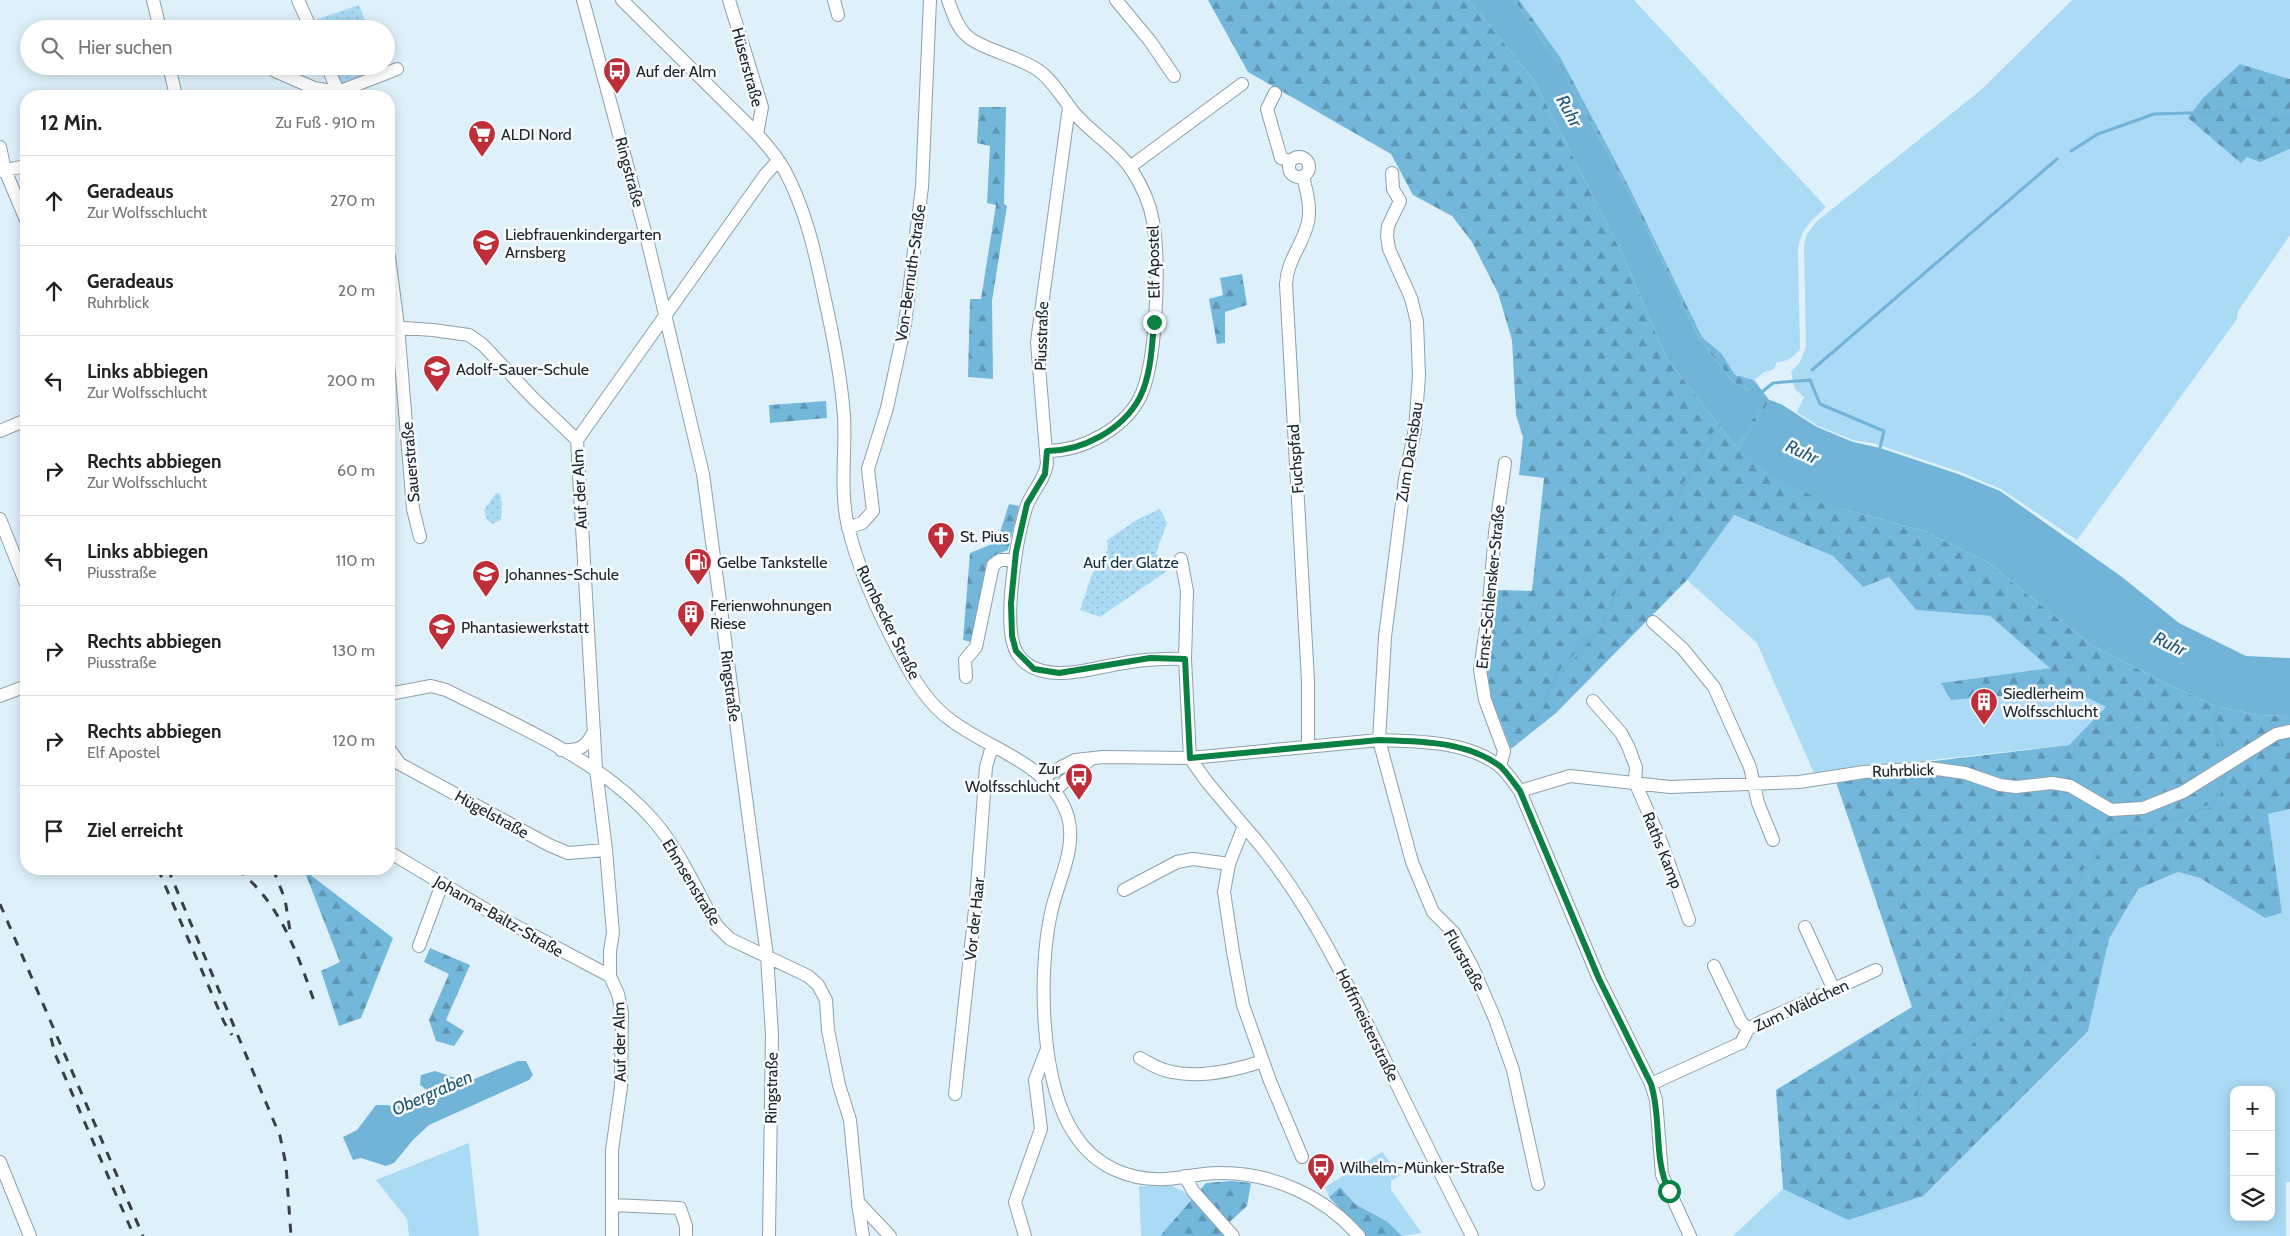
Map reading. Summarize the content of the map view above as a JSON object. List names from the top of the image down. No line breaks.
{"streets":{"street":["Hüserstraße","Ringstraße","Elf Apostel","Von-Bernuth-Straße","Piusstraße","Zum Dachsbau","Fuchspfad","Sauerstraße","Auf der Alm","Ernst-Schlensker-Straße","Rumbecker Straße","Ruhrblick","Hügelstraße","Raths Kamp","Ehmsenstraße","Johanna-Baltz-Straße","Vor der Haar","Flurstraße","Zum Wäldchen","Hoffmeisterstraße"]},"crossings":[["Hüserstraße","Rumbecker Straße"],["Ringstraße","Auf der Alm"],["Ringstraße","Ehmsenstraße"],["Elf Apostel","Piusstraße"],["Von-Bernuth-Straße","Rumbecker Straße"],["Zum Dachsbau","Flurstraße"],["Auf der Alm","Rumbecker Straße"],["Auf der Alm","Hügelstraße"],["Auf der Alm","Ehmsenstraße"],["Auf der Alm","Johanna-Baltz-Straße"],["Rumbecker Straße","Vor der Haar"],["Ruhrblick","Raths Kamp"]],"water":["Ruhr","Obergraben"],"parks":["Auf der Glatze"],"places":{"bus stop":["Auf der Alm","Zur Wolfsschlucht","Wilhelm-Münker-Straße"],"supermarket":["ALDI Nord"],"school or university":["Liebfrauenkindergarten Arnsberg","Adolf-Sauer-Schule","Johannes-Schule","Phantasiewerkstatt"],"church":["St. Pius"],"fuel station":["Gelbe Tankstelle"],"building":["Ferienwohnungen Riese","Siedlerheim Wolfsschlucht"]},"page":{"search":"Hier suchen","heading":["12 Min.","Zu Fuß · 910 m"],"list":[["Geradeaus","Zur Wolfsschlucht","270 m"],["Geradeaus","Ruhrblick","20 m"],["Links abbiegen","Zur Wolfsschlucht","200 m"],["Rechts abbiegen","Zur Wolfsschlucht","60 m"],["Links abbiegen","Piusstraße","110 m"],["Rechts abbiegen","Piusstraße","130 m"],["Rechts abbiegen","Elf Apostel","120 m"],"Ziel erreicht"],"map_buttons":["+","−"]}}
